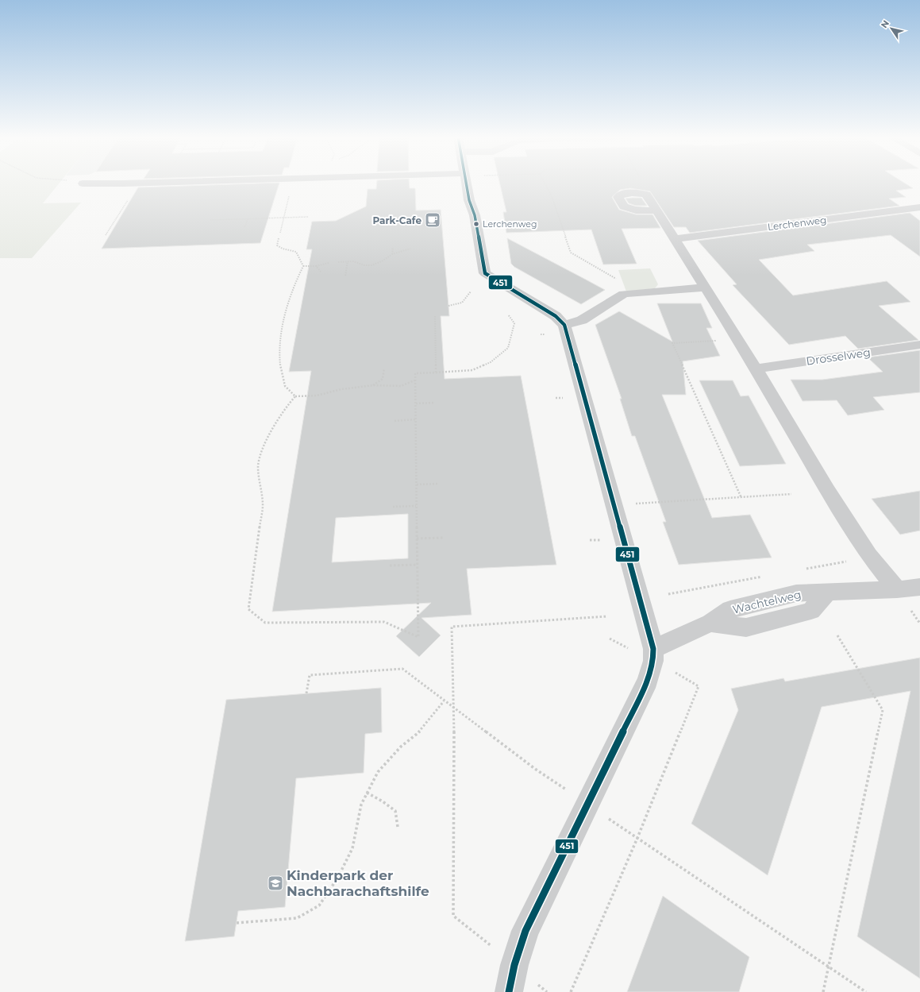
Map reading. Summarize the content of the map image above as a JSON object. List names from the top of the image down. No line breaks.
{"streets":{"street":["Lerchenweg","Drosselweg","Wachtelweg"]},"places":{"cafe":["Park-Cafe"],"other":["Lerchenweg"],"school or university":["Kinderpark der Nachbarachaftshilfe"]},"lines":["transit line 451"],"north":"top left"}
